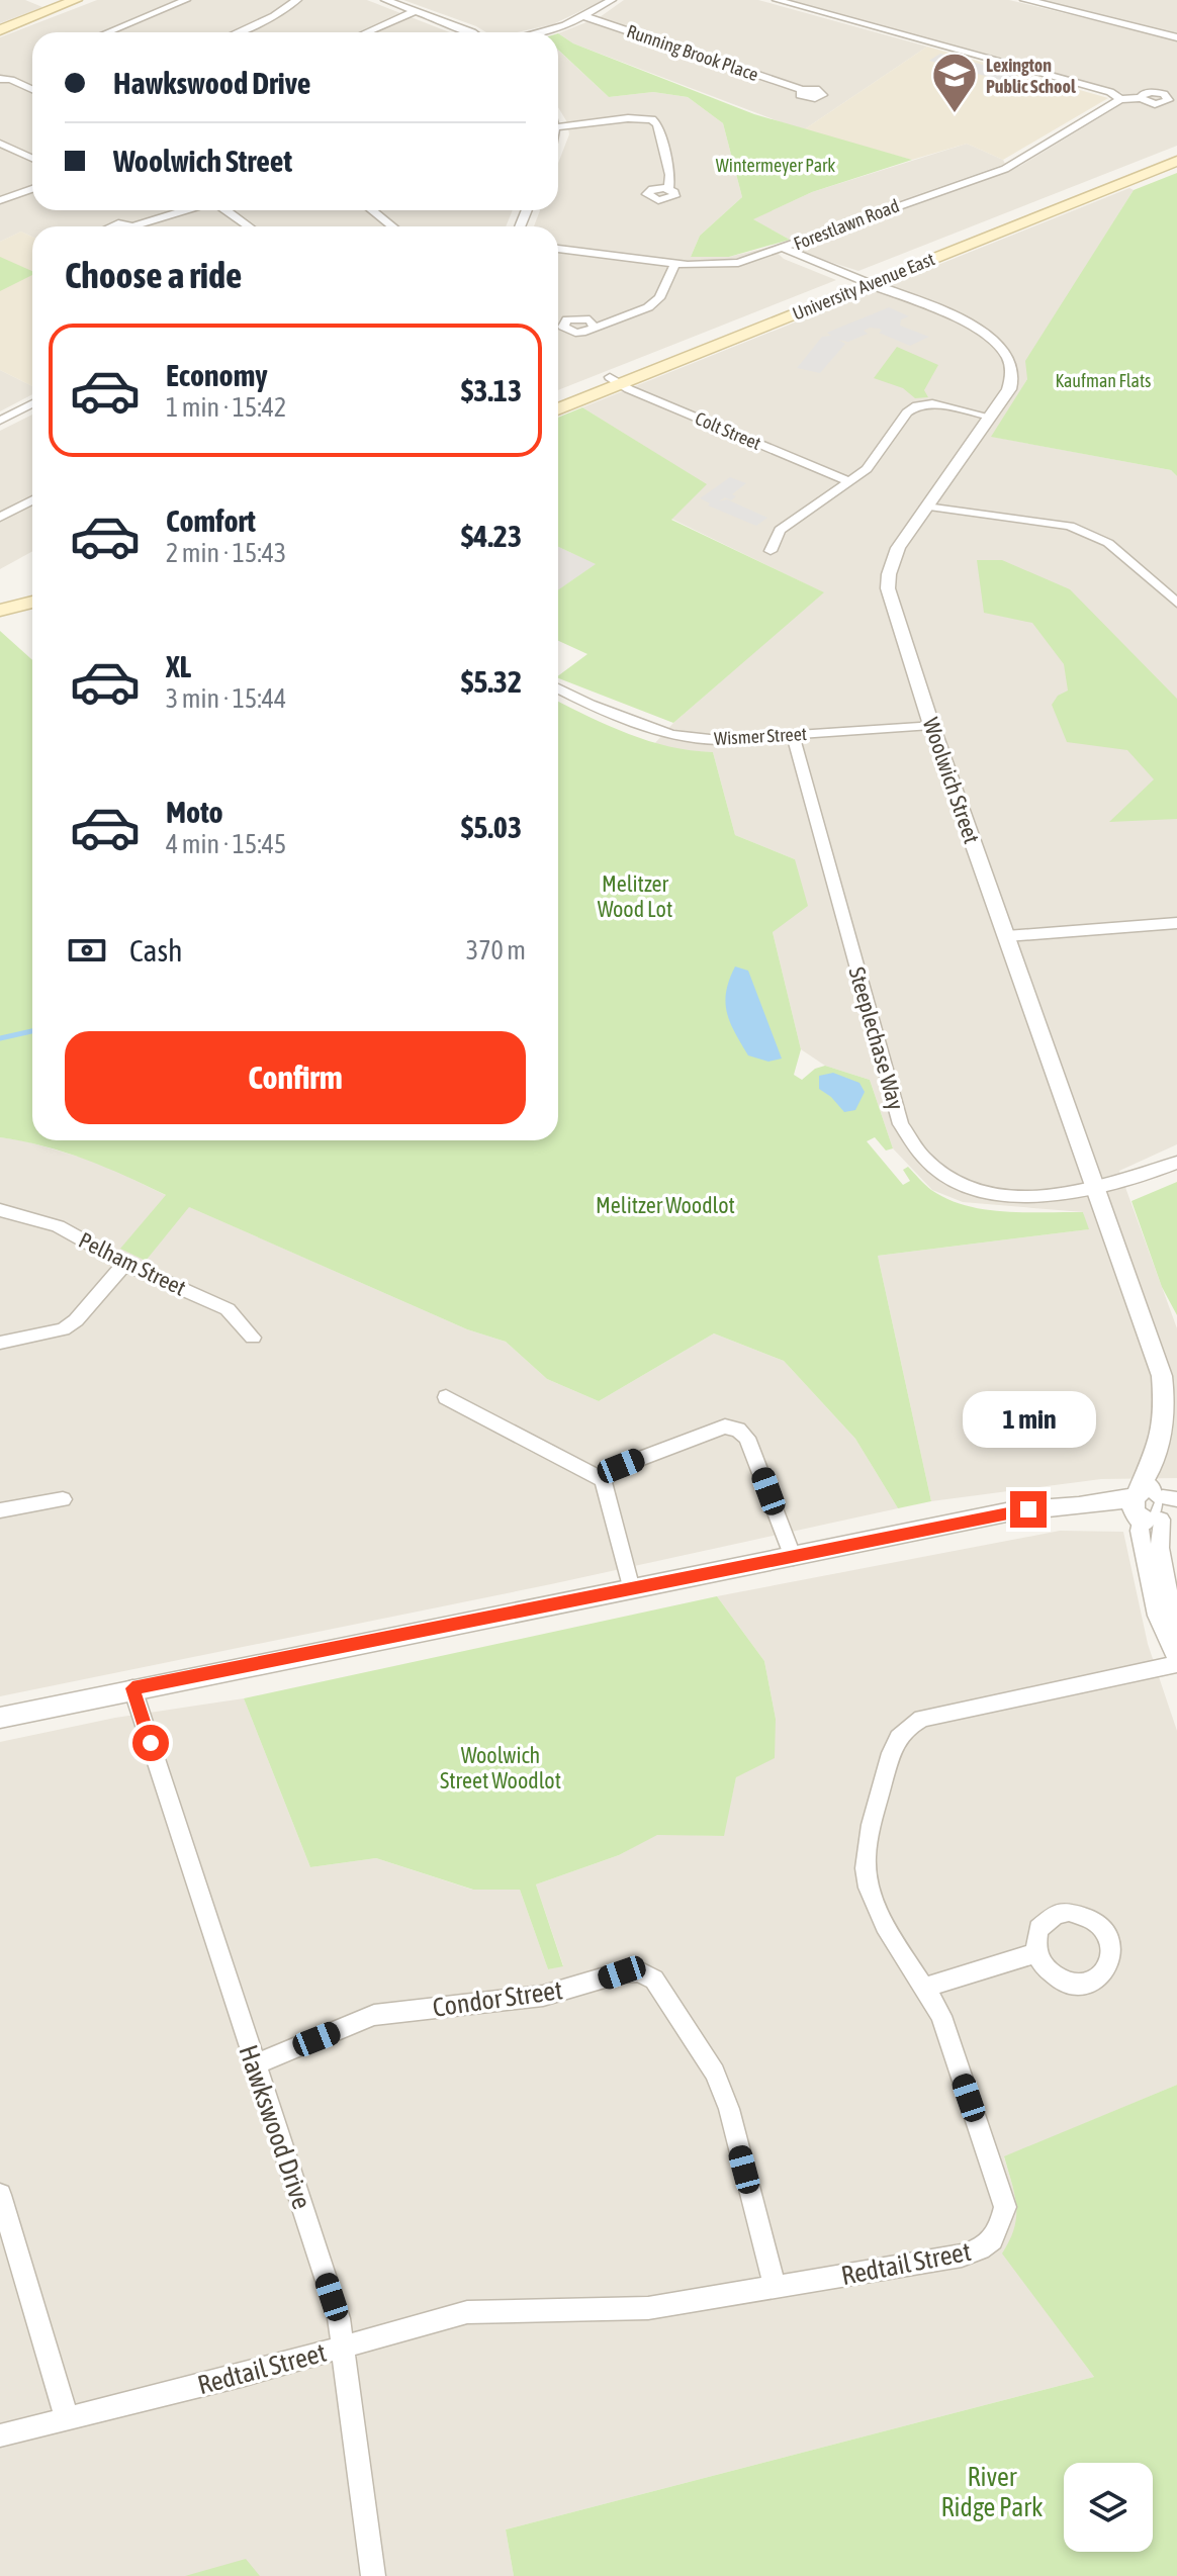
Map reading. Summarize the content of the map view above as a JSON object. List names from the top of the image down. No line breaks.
{"streets":{"main road":["University Avenue East"],"street":["Running Brook Place","Forestlawn Road","Colt Street","Wismer Street","Woolwich Street","Steeplechase Way","Pelham Street","Condor Street","Hawkswood Drive","Redtail Street"]},"crossings":[["Forestlawn Road","Woolwich Street"],["University Avenue East","Colt Street"],["University Avenue East","Woolwich Street"],["Wismer Street","Woolwich Street"],["Wismer Street","Steeplechase Way"],["Woolwich Street","Steeplechase Way"],["Condor Street","Hawkswood Drive"],["Condor Street","Redtail Street"],["Hawkswood Drive","Redtail Street"]],"parks":["Wintermeyer Park","Kaufman Flats","Melitzer Wood Lot","Melitzer Woodlot","Woolwich Street Woodlot","River Ridge Park"],"places":{"school or university":["Lexington Public School"]},"page":{"banner":["Hawkswood Drive","Woolwich Street"],"heading":"Choose a ride","list":[{"name":"Economy","note":"1 min · 15:42","value":"$3.13"},{"name":"Comfort","note":"2 min · 15:43","value":"$4.23"},{"name":"XL","note":"3 min · 15:44","value":"$5.32"},{"name":"Moto","note":"4 min · 15:45","value":"$5.03"}],"pay":["Cash","370 m"],"buttons":"Confirm","bubble":"1 min"}}
